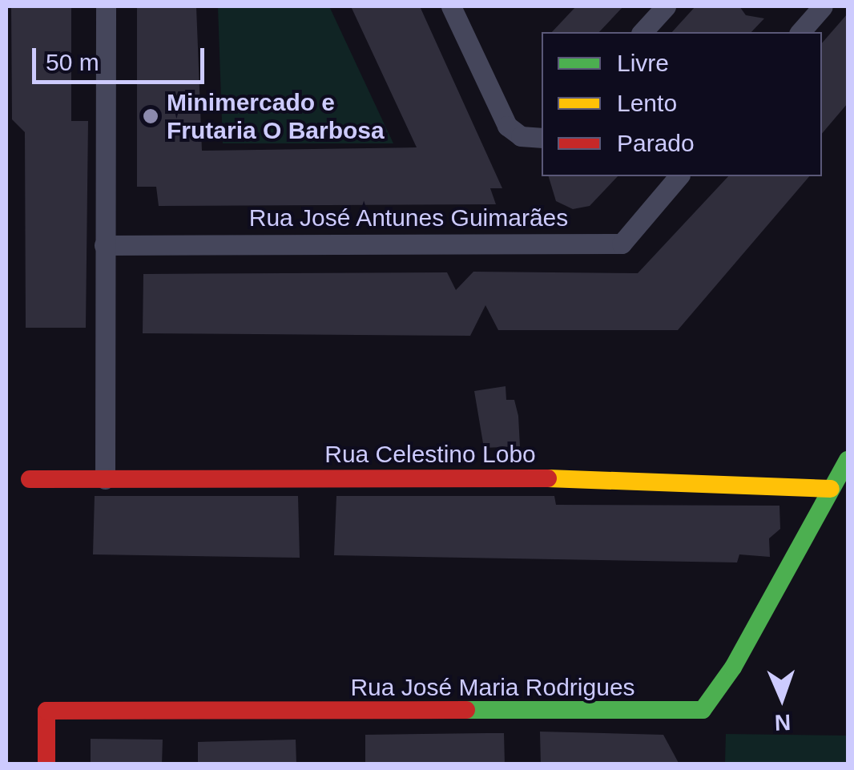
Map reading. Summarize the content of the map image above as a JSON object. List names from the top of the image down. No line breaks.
{"streets":{"street":["Rua José Antunes Guimarães","Rua Celestino Lobo","Rua José Maria Rodrigues"]},"crossings":[["Rua Celestino Lobo","Rua José Maria Rodrigues"]],"places":["Minimercado e Frutaria O Barbosa"],"legend":["Livre","Lento","Parado"],"scale_bar":"50 m","north":"bottom"}
